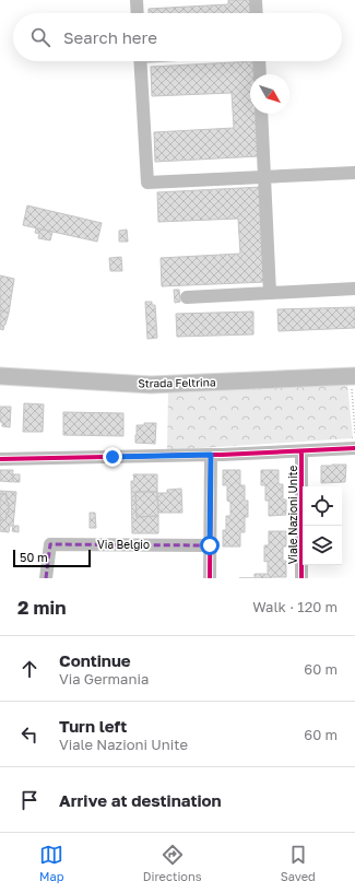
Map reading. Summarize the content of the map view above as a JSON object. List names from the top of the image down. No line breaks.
{"streets":{"main road":["Strada Feltrina"],"street":["Viale Nazioni Unite","Via Belgio"]},"scale_bar":"50 m","north":"bottom right","page":{"search":"Search here","scale":"50 m","heading":["2 min","Walk · 120 m"],"list":[["Continue","Via Germania","60 m"],["Turn left","Viale Nazioni Unite","60 m"],"Arrive at destination"],"nav":["Map","Directions","Saved"]}}
